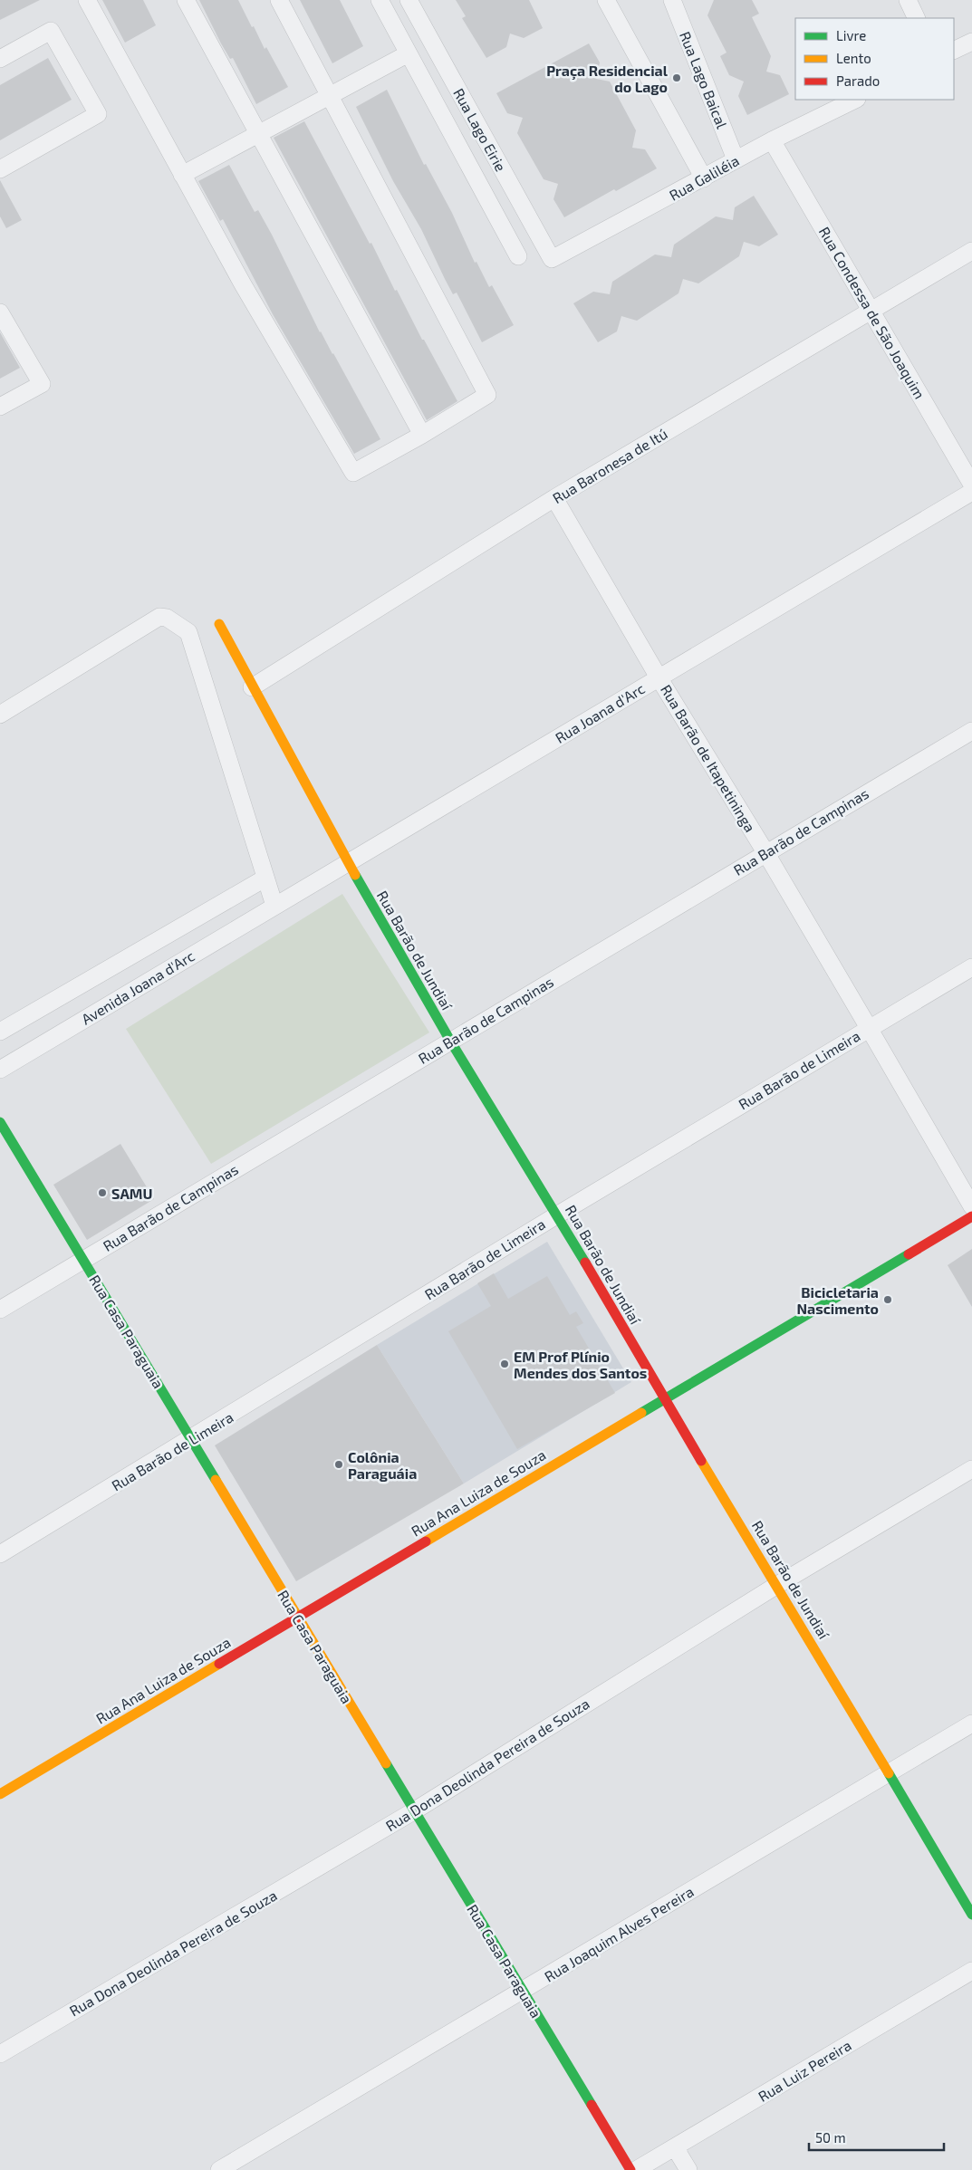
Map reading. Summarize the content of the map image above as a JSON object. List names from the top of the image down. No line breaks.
{"streets":{"street":["Rua Lago Baical","Rua Lago Eirie","Rua Galiléia","Rua Condessa de São Joaquim","Rua Baronesa de Itú","Rua Joana d'Arc","Rua Barão de Itapetininga","Rua Barão de Campinas","Rua Barão de Jundiaí","Avenida Joana d'Arc","Rua Barão de Limeira","Rua Casa Paraguaia","Rua Ana Luiza de Souza","Rua Dona Deolinda Pereira de Souza","Rua Joaquim Alves Pereira","Rua Luiz Pereira"]},"crossings":[["Rua Lago Baical","Rua Galiléia"],["Rua Lago Eirie","Rua Galiléia"],["Rua Galiléia","Rua Condessa de São Joaquim"],["Rua Condessa de São Joaquim","Rua Baronesa de Itú"],["Rua Baronesa de Itú","Rua Barão de Itapetininga"],["Rua Baronesa de Itú","Rua Barão de Jundiaí"],["Rua Joana d'Arc","Rua Barão de Itapetininga"],["Rua Joana d'Arc","Rua Barão de Jundiaí"],["Rua Joana d'Arc","Avenida Joana d'Arc"],["Rua Barão de Itapetininga","Rua Barão de Campinas"],["Rua Barão de Itapetininga","Rua Barão de Limeira"],["Rua Barão de Campinas","Rua Barão de Jundiaí"],["Rua Barão de Campinas","Rua Casa Paraguaia"],["Rua Barão de Jundiaí","Rua Barão de Limeira"],["Rua Barão de Jundiaí","Rua Ana Luiza de Souza"],["Rua Barão de Jundiaí","Rua Dona Deolinda Pereira de Souza"],["Rua Barão de Jundiaí","Rua Joaquim Alves Pereira"],["Rua Barão de Limeira","Rua Casa Paraguaia"],["Rua Casa Paraguaia","Rua Ana Luiza de Souza"],["Rua Casa Paraguaia","Rua Dona Deolinda Pereira de Souza"],["Rua Casa Paraguaia","Rua Joaquim Alves Pereira"]],"places":["Praça Residencial do Lago","SAMU","Bicicletaria Nascimento","EM Prof Plínio Mendes dos Santos","Colônia Paraguáia"],"legend":["Livre","Lento","Parado"],"scale_bar":"50 m"}
